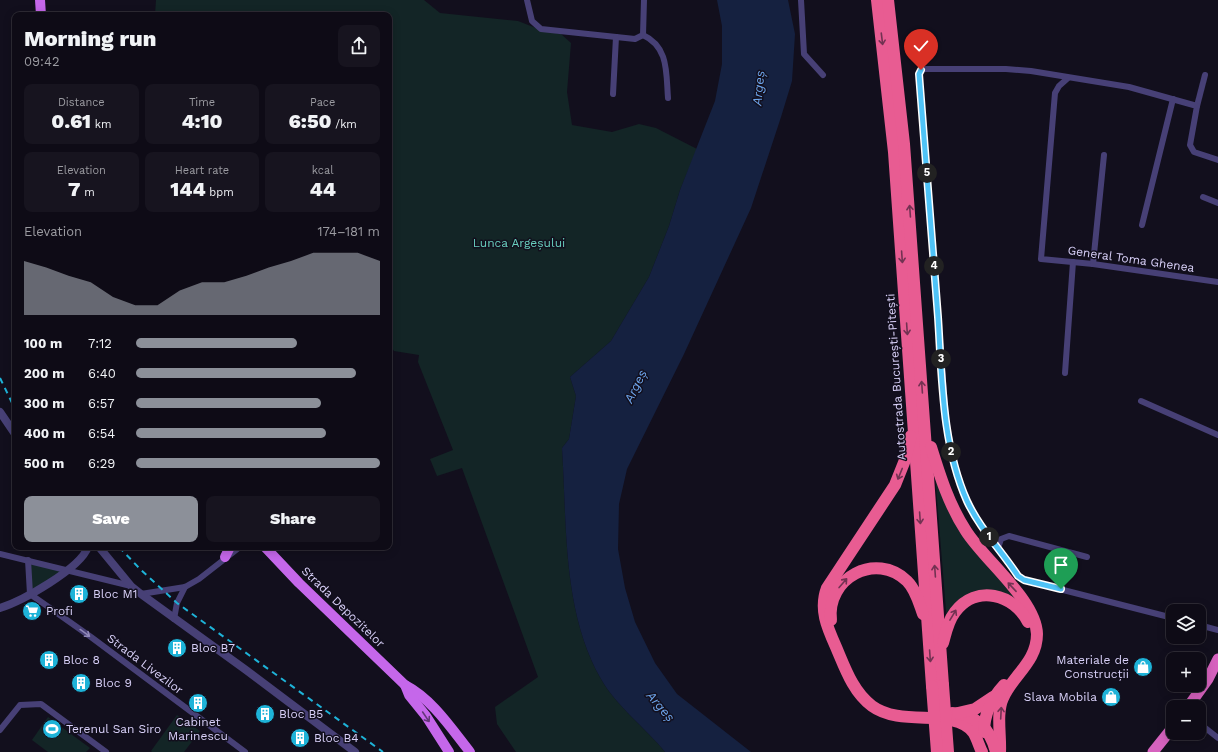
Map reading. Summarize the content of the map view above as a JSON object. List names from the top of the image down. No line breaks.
{"streets":{"highway":["Autostrada București-Pitești"],"main road":["Strada Depozitelor"],"street":["General Toma Ghenea","Strada Livezilor"]},"one_way":["Strada Livezilor"],"water":["Argeș"],"parks":["Lunca Argeșului"],"places":{"building":["Bloc M1","Bloc B7","Bloc 8","Bloc 9","Cabinet Marinescu","Bloc B5","Bloc B4"],"supermarket":["Profi"],"shop":["Materiale de Construcții","Slava Mobila"],"sports":["Terenul San Siro"]},"page":{"heading":["Morning run","09:42"],"stats":[["Distance","0.61 km"],["Time","4:10"],["Pace","6:50 /km"],["Elevation","7 m"],["Heart rate","144 bpm"],["kcal","44"]],"pins":["5","4","3","2","1"],"chart":["Elevation","174–181 m"],"list":[{"name":"100 m","note":"7:12"},{"name":"200 m","note":"6:40"},{"name":"300 m","note":"6:57"},{"name":"400 m","note":"6:54"},{"name":"500 m","note":"6:29"}],"buttons":["Save","Share"],"map_buttons":["+","−"]}}
